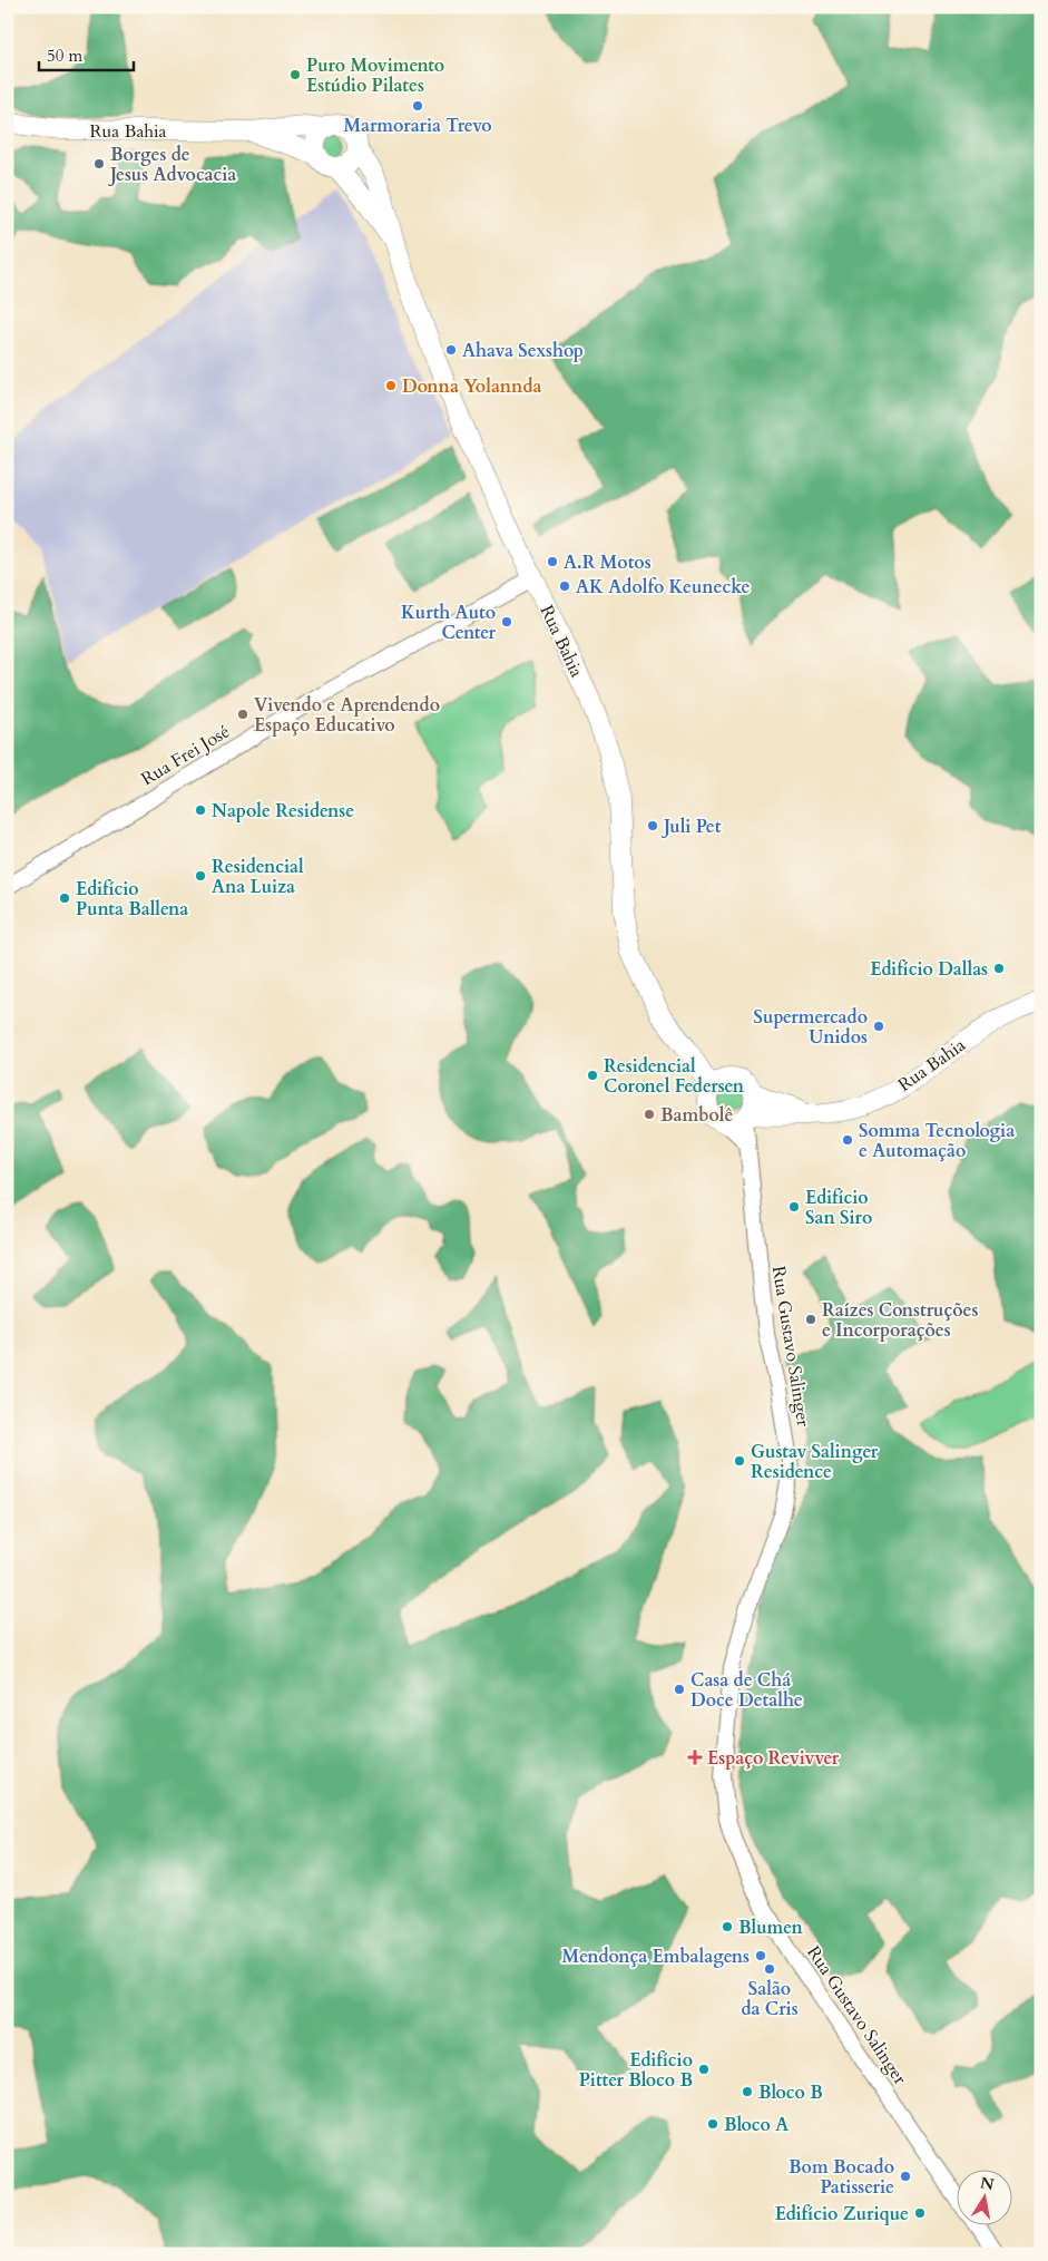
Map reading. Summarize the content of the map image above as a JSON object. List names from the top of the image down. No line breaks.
{"streets":{"main road":["Rua Bahia"],"street":["Rua Frei José","Rua Gustavo Salinger"]},"crossings":[["Rua Bahia","Rua Frei José"],["Rua Bahia","Rua Gustavo Salinger"]],"places":{"other":["Puro Movimento Estúdio Pilates","Marmoraria Trevo","Borges de Jesus Advocacia","Ahava Sexshop","Donna Yolannda","A.R Motos","AK Adolfo Keunecke","Kurth Auto Center","Vivendo e Aprendendo Espaço Educativo","Napole Residense","Juli Pet","Residencial Ana Luiza","Edifício Punta Ballena","Edifício Dallas","Supermercado Unidos","Residencial Coronel Federsen","Bambolê","Somma Tecnologia e Automação","Edifício San Siro","Raízes Construções e Incorporações","Gustav Salinger Residence","Casa de Chá Doce Detalhe","Blumen","Mendonça Embalagens","Salão da Cris","Edifício Pitter Bloco B","Bloco B","Bloco A","Bom Bocado Patisserie","Edifício Zurique"],"health":["Espaço Revivver"]},"scale_bar":"50 m","north":"top"}
